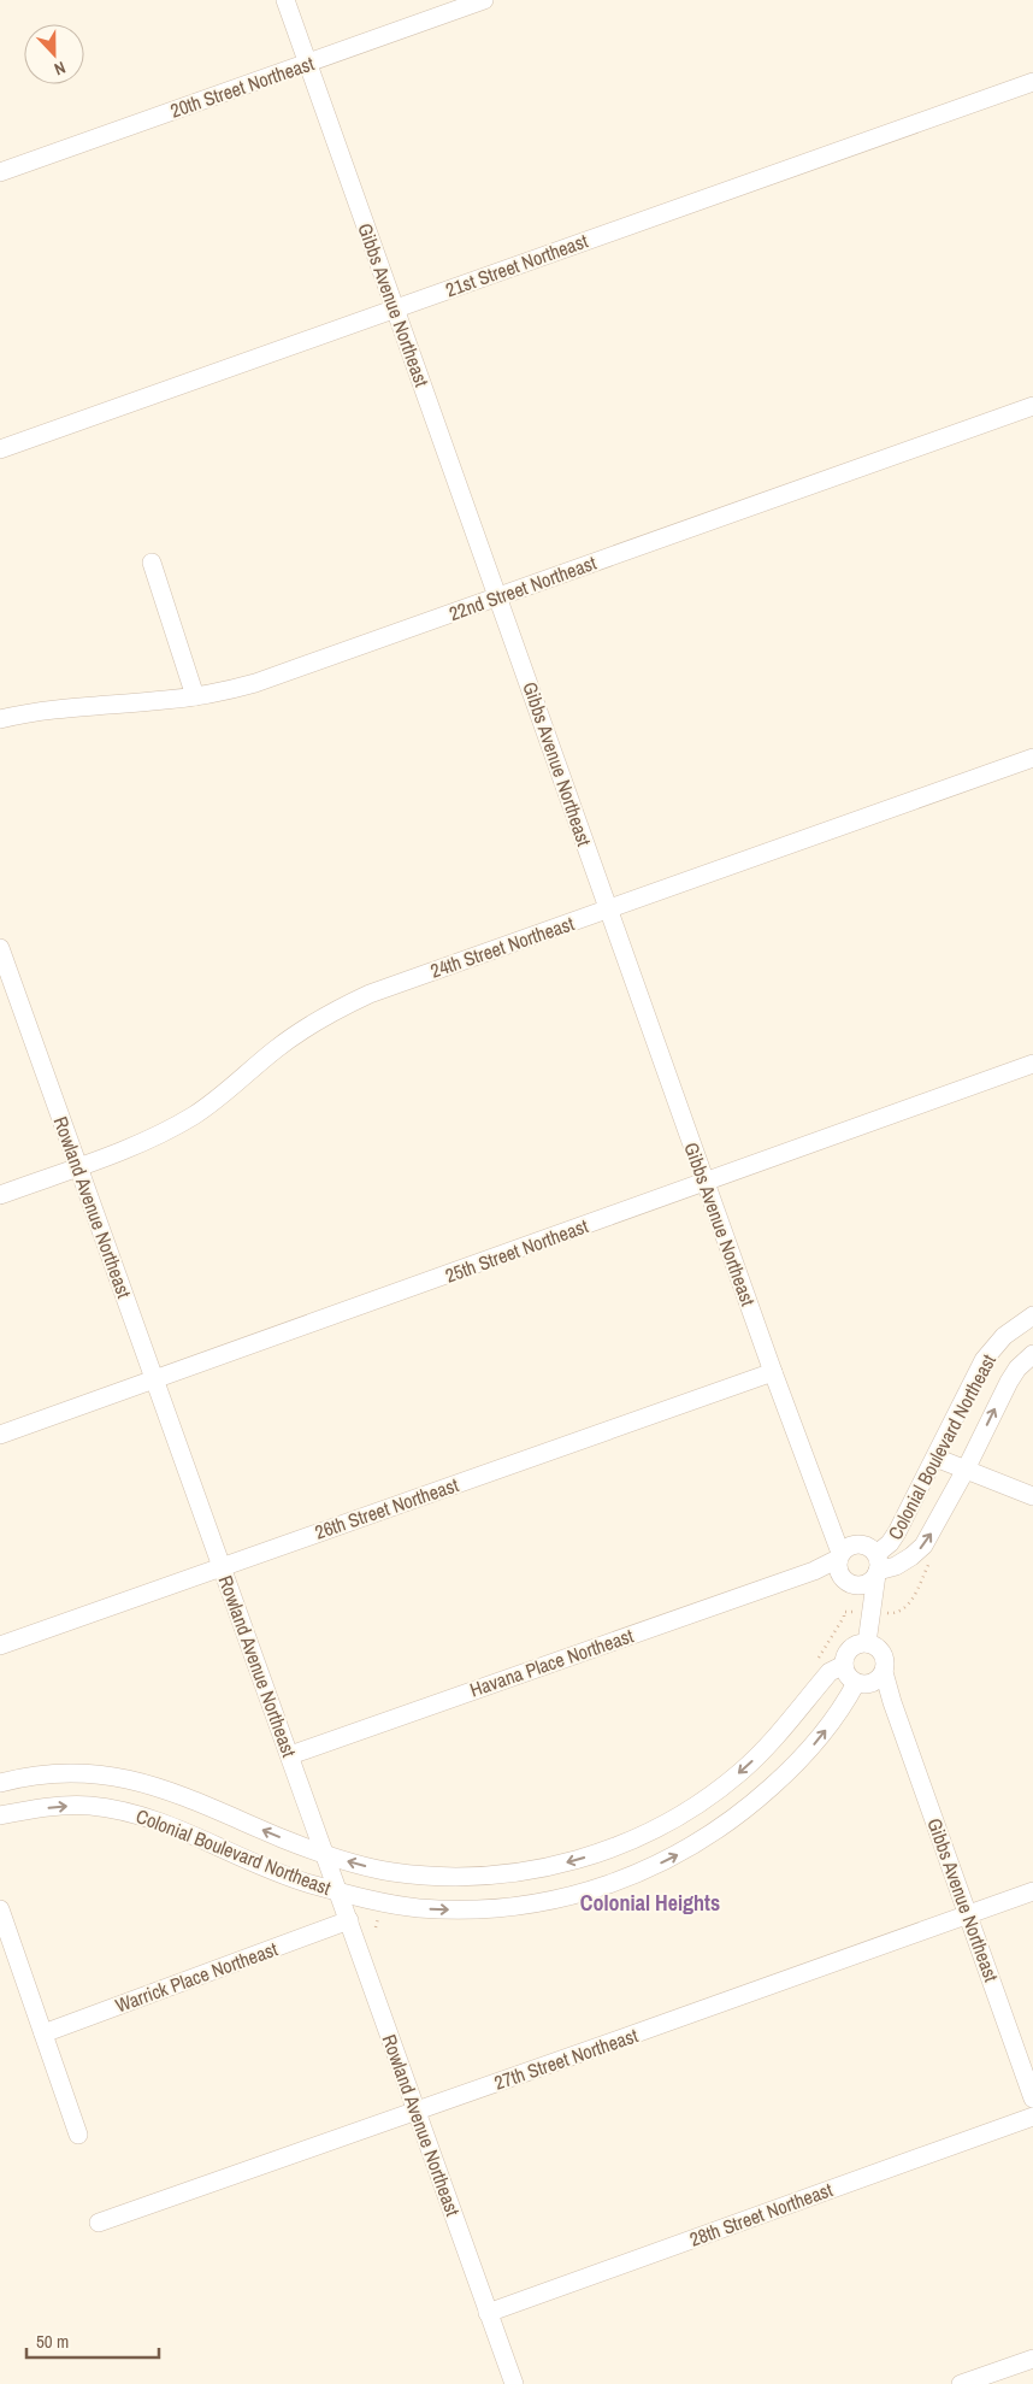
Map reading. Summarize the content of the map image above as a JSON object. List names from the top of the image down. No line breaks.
{"streets":{"street":["20th Street Northeast","21st Street Northeast","Gibbs Avenue Northeast","22nd Street Northeast","24th Street Northeast","Rowland Avenue Northeast","25th Street Northeast","Colonial Boulevard Northeast","26th Street Northeast","Havana Place Northeast","Warrick Place Northeast","27th Street Northeast","28th Street Northeast"]},"crossings":[["20th Street Northeast","Gibbs Avenue Northeast"],["21st Street Northeast","Gibbs Avenue Northeast"],["Gibbs Avenue Northeast","22nd Street Northeast"],["Gibbs Avenue Northeast","24th Street Northeast"],["Gibbs Avenue Northeast","25th Street Northeast"],["Gibbs Avenue Northeast","Colonial Boulevard Northeast"],["Gibbs Avenue Northeast","26th Street Northeast"],["Gibbs Avenue Northeast","Havana Place Northeast"],["Gibbs Avenue Northeast","27th Street Northeast"],["24th Street Northeast","Rowland Avenue Northeast"],["Rowland Avenue Northeast","25th Street Northeast"],["Rowland Avenue Northeast","Colonial Boulevard Northeast"],["Rowland Avenue Northeast","26th Street Northeast"],["Rowland Avenue Northeast","Havana Place Northeast"],["Rowland Avenue Northeast","Warrick Place Northeast"],["Rowland Avenue Northeast","27th Street Northeast"],["Rowland Avenue Northeast","28th Street Northeast"],["Colonial Boulevard Northeast","Havana Place Northeast"]],"districts":["Colonial Heights"],"scale_bar":"50 m","north":"bottom"}
